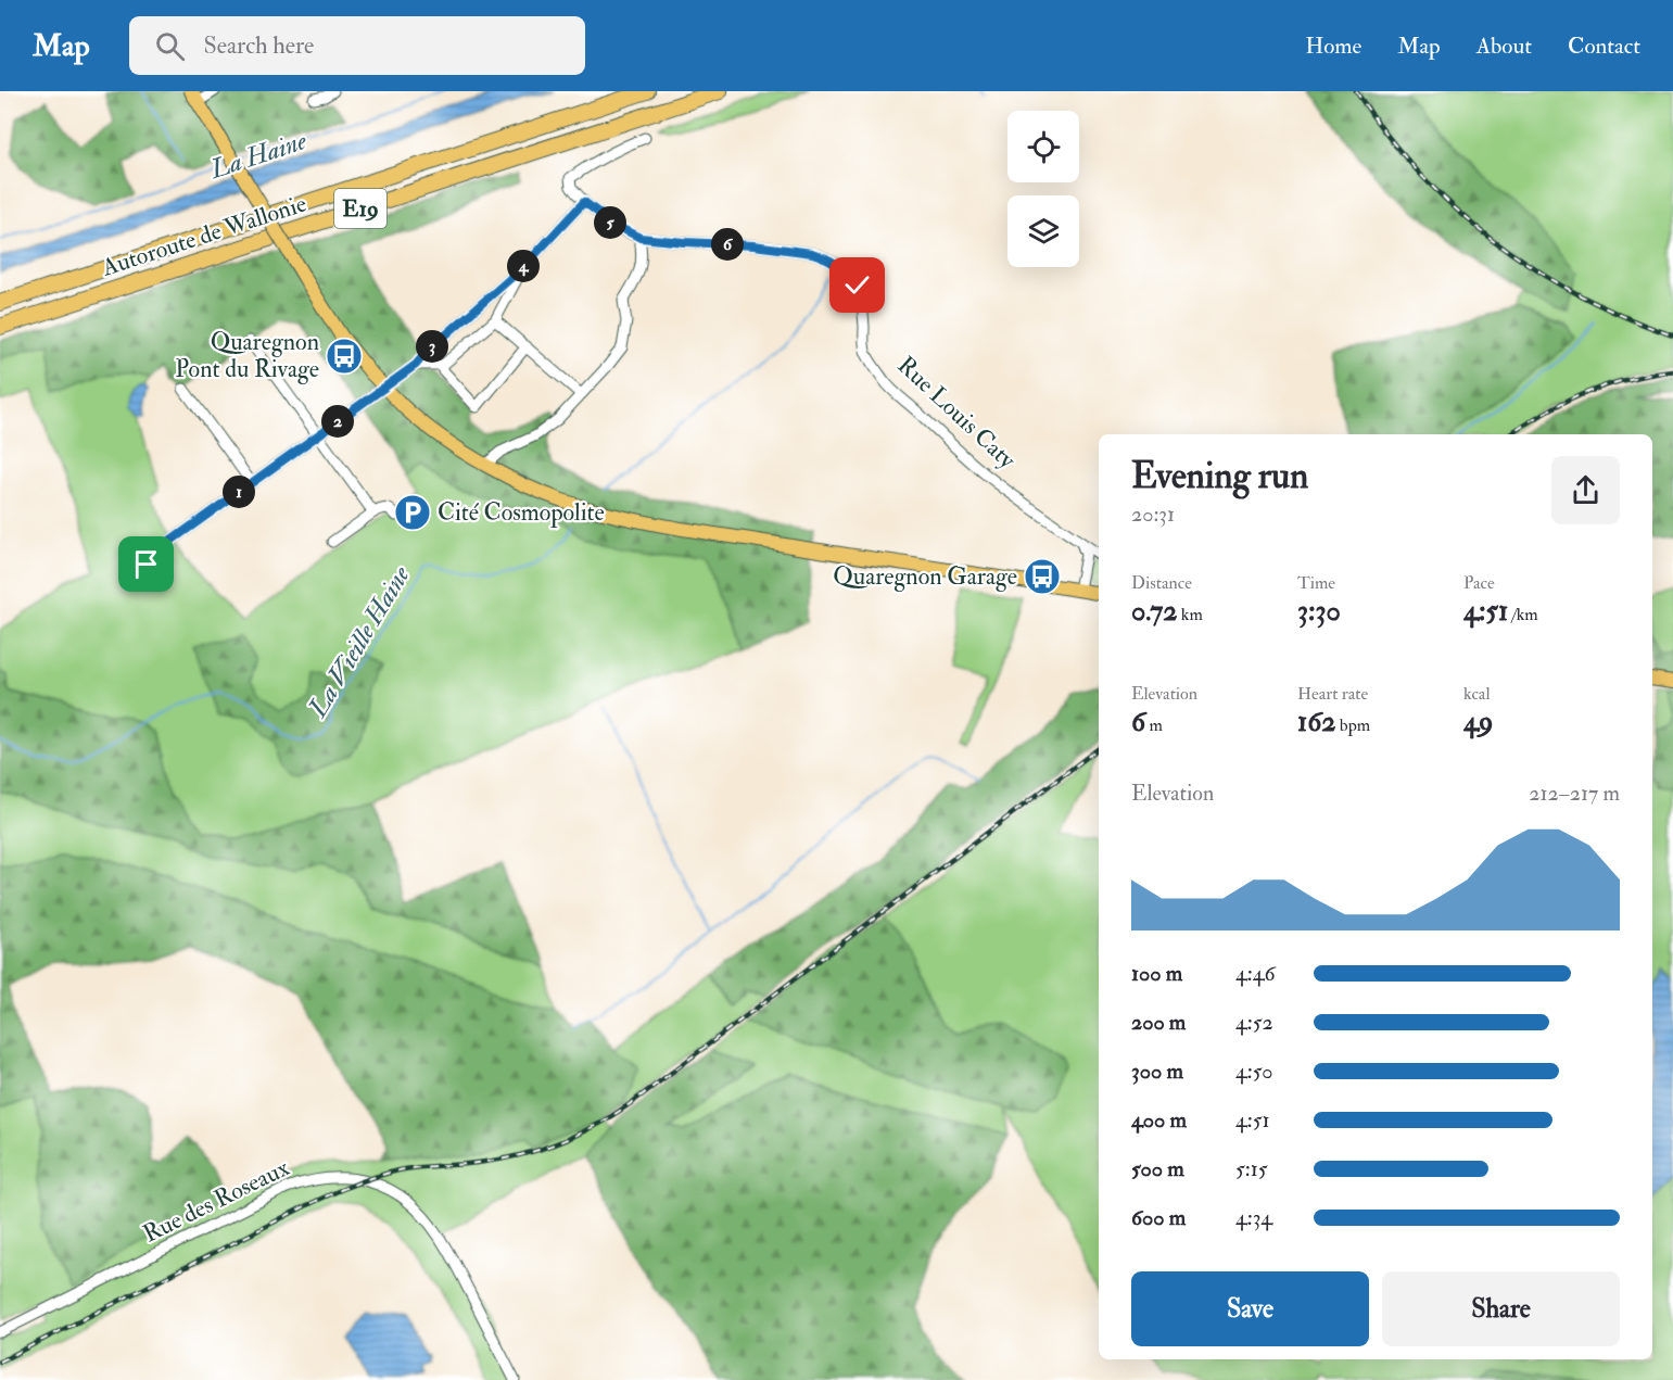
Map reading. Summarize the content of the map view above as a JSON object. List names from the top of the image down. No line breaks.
{"streets":{"highway":["E19","Autoroute de Wallonie"],"street":["Rue Louis Caty","Rue des Roseaux"]},"water":["La Haine","La Vieille Haine"],"places":{"bus stop":["Quaregnon Pont du Rivage","Quaregnon Garage"],"parking":["Cité Cosmopolite"]},"page":{"header":"Map","search":"Search here","nav":["Home","Map","About","Contact"],"pins":["5","6","4","3","2","1"],"heading":["Evening run","20:31"],"stats":[["Distance","0.72 km"],["Time","3:30"],["Pace","4:51 /km"],["Elevation","6 m"],["Heart rate","162 bpm"],["kcal","49"]],"chart":["Elevation","212–217 m"],"list":[{"name":"100 m","note":"4:46"},{"name":"200 m","note":"4:52"},{"name":"300 m","note":"4:50"},{"name":"400 m","note":"4:51"},{"name":"500 m","note":"5:15"},{"name":"600 m","note":"4:34"}],"buttons":["Save","Share"]}}
